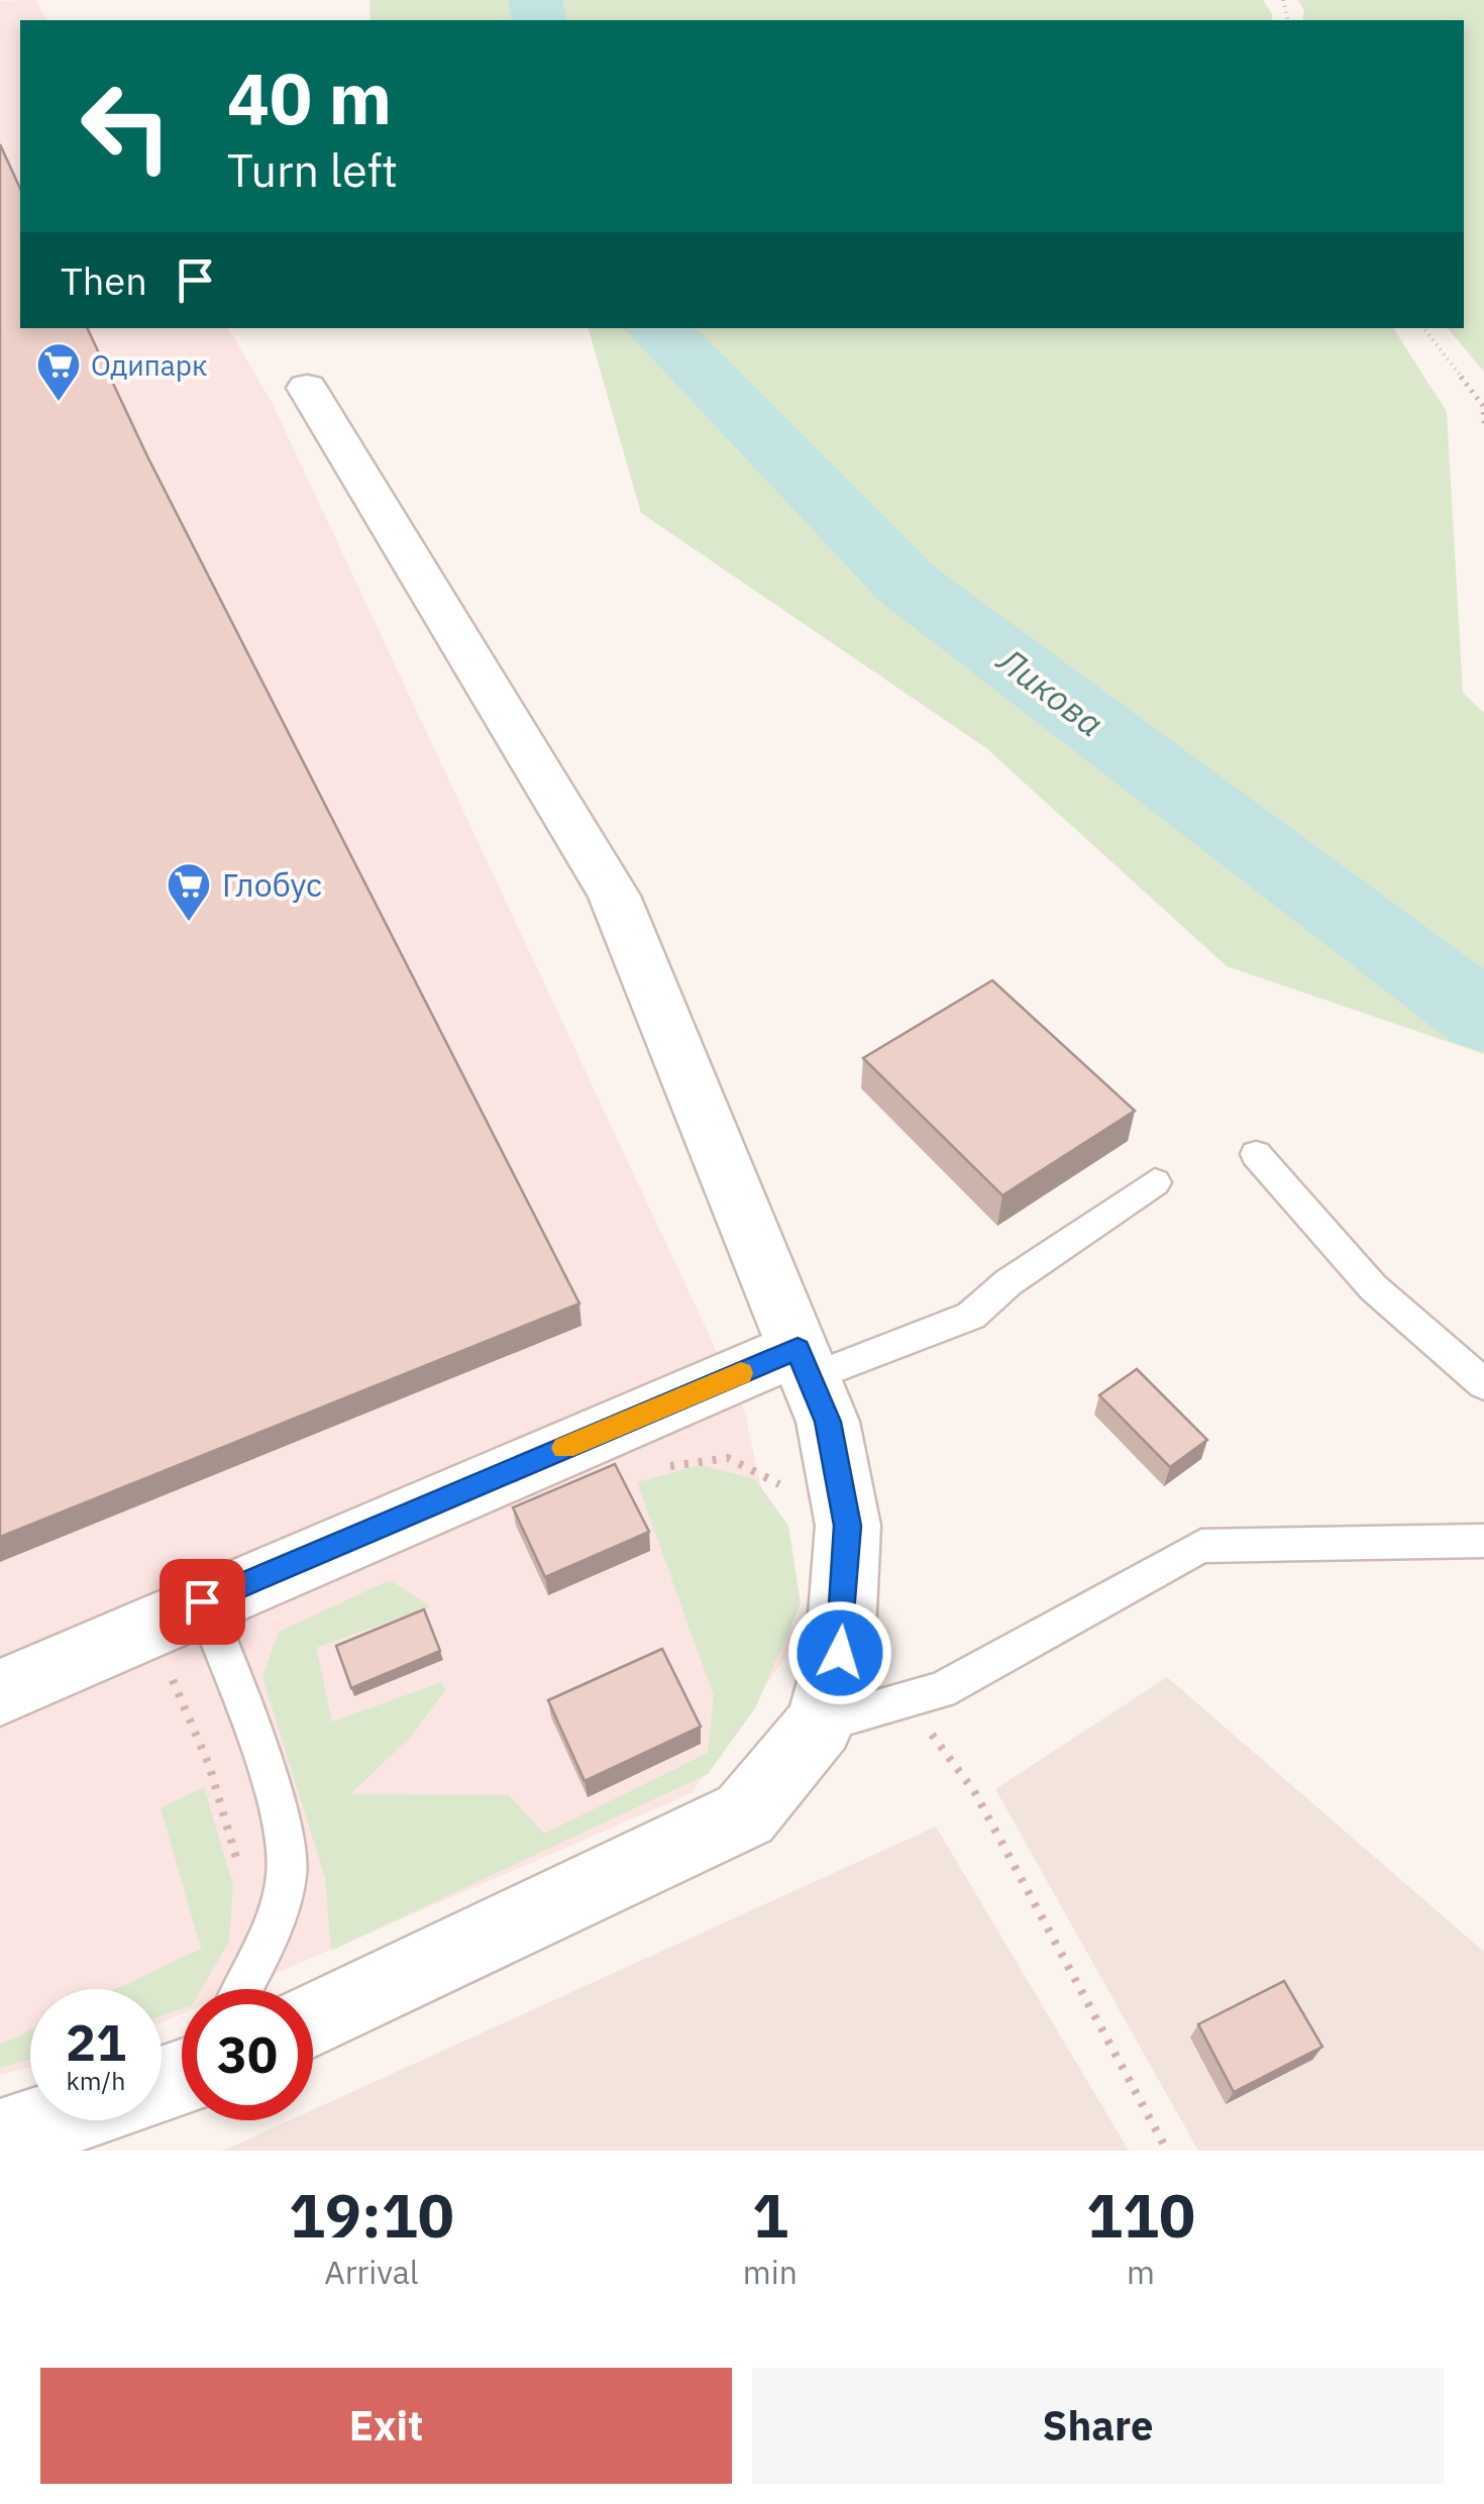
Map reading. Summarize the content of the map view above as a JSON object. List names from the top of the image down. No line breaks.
{"water":["Ликова"],"places":{"supermarket":["Одипарк","Глобус"]},"page":{"turn":["40 m","Turn left"],"then":"Then","speed":"21 km/h","limit":"30","eta":["19:10","Arrival","1","min","110","m"],"buttons":["Exit","Share"]}}
